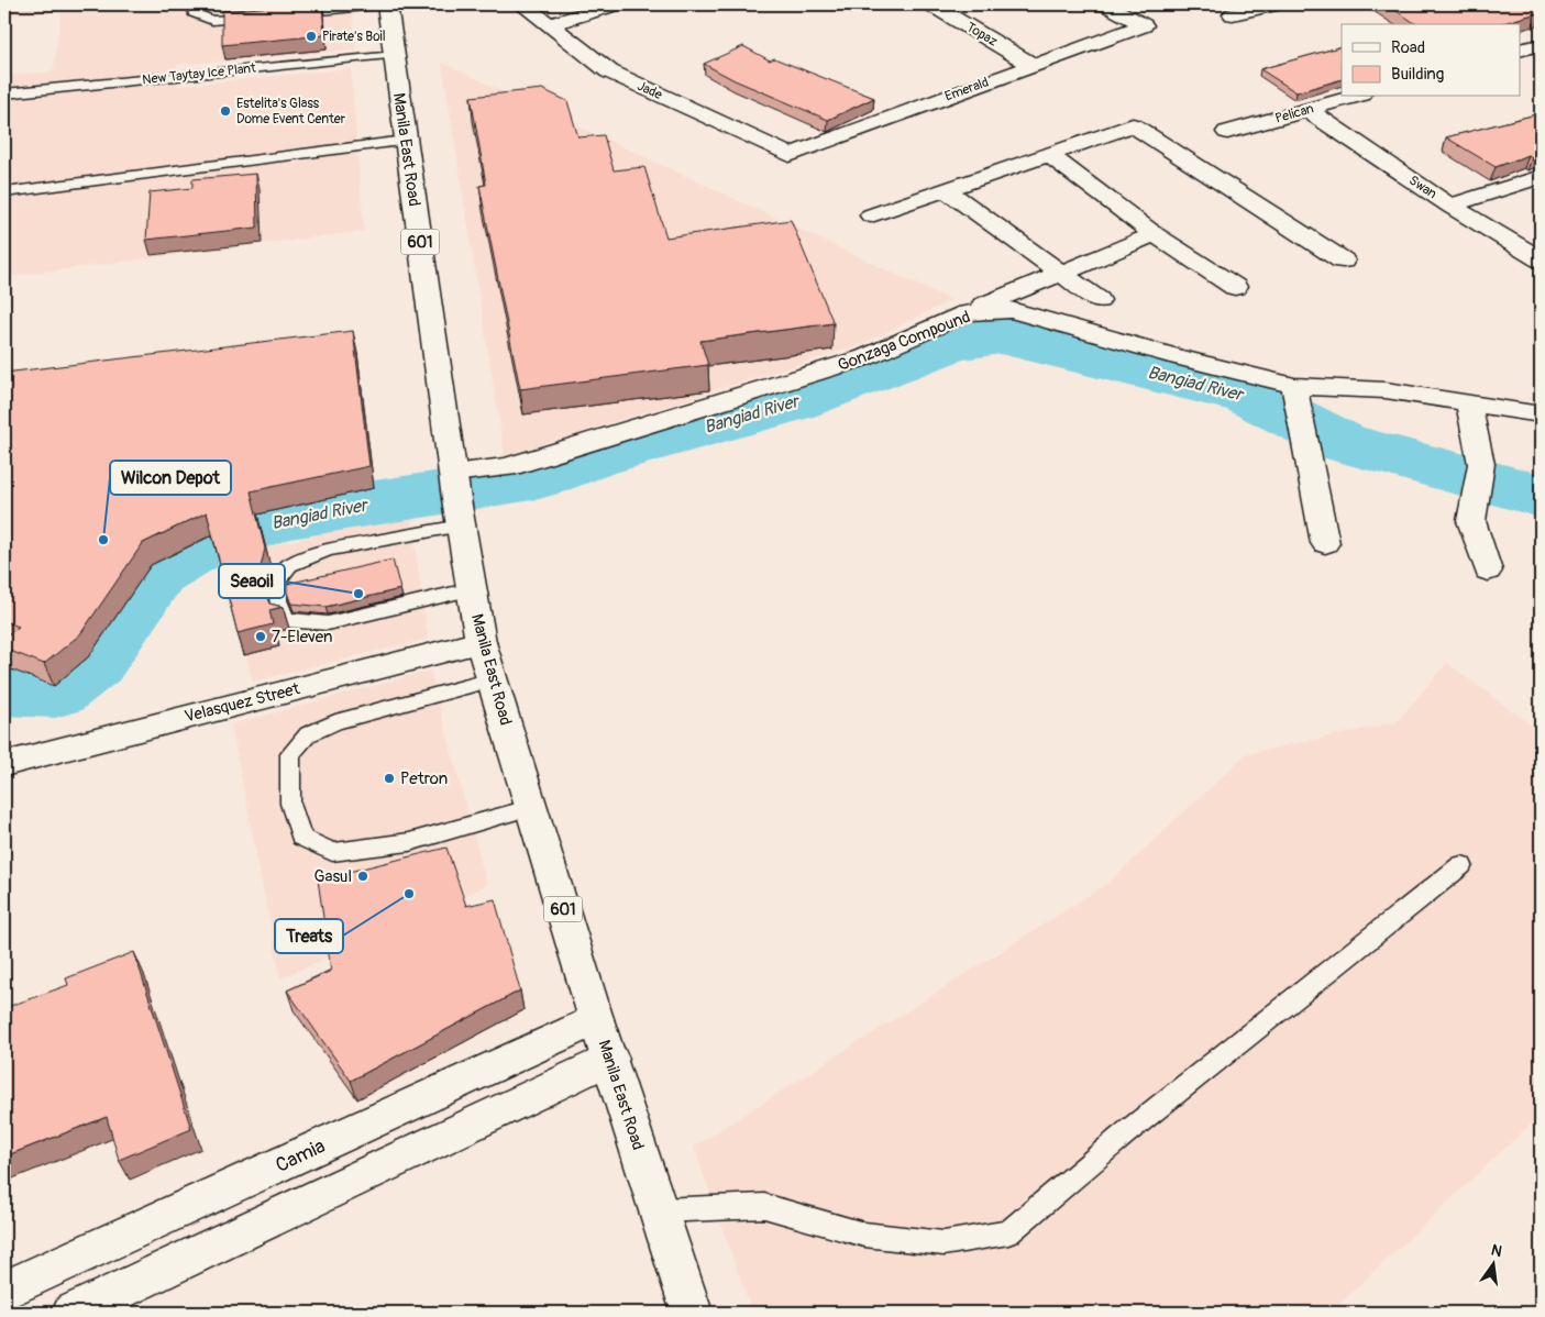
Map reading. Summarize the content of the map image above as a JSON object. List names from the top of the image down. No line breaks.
{"streets":{"street":["Topaz","Emerald","Jade","Pelican","Manila East Road","Swan","601","Gonzaga Compound","Velasquez Street","Camia"],"lane":["New Taytay Ice Plant"]},"crossings":[["Topaz","Emerald"],["New Taytay Ice Plant","Manila East Road"],["Emerald","Jade"],["Pelican","Swan"],["Manila East Road","Gonzaga Compound"],["Manila East Road","Velasquez Street"],["Manila East Road","Camia"]],"water":["Bangiad River"],"places":["Pirate's Boil","Estelita's Glass Dome Event Center","Wilcon Depot","Seaoil","7-Eleven","Petron","Gasul","Treats"],"legend":["Road","Building"],"north":"top"}
